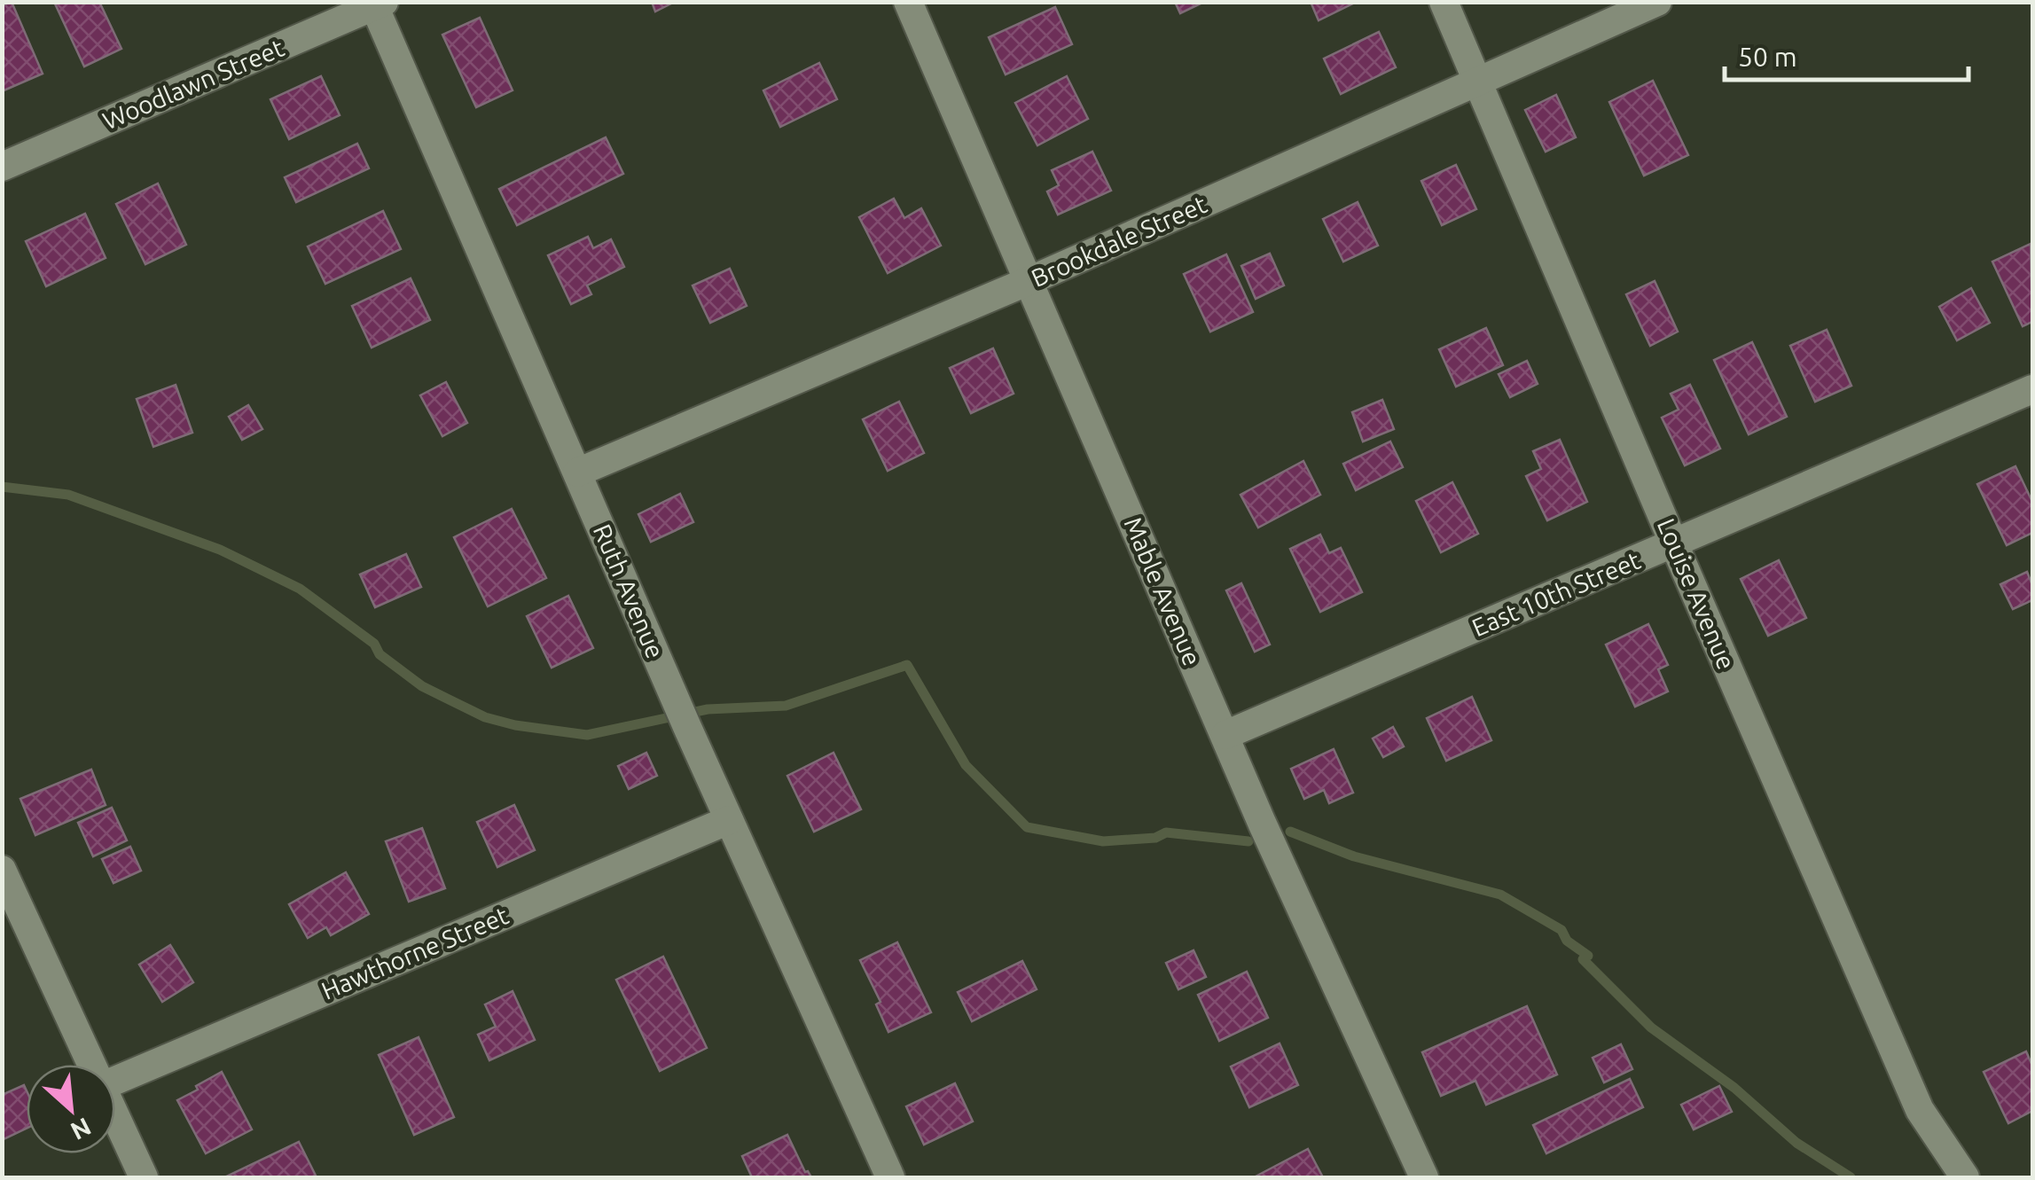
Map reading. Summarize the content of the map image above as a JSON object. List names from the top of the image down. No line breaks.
{"streets":{"street":["Woodlawn Street","Brookdale Street","Ruth Avenue","Mable Avenue","East 10th Street","Louise Avenue","Hawthorne Street"]},"crossings":[["Woodlawn Street","Ruth Avenue"],["Brookdale Street","Ruth Avenue"],["Brookdale Street","Mable Avenue"],["Brookdale Street","Louise Avenue"],["Ruth Avenue","Hawthorne Street"],["Mable Avenue","East 10th Street"],["East 10th Street","Louise Avenue"]],"scale_bar":"50 m","north":"bottom right"}
